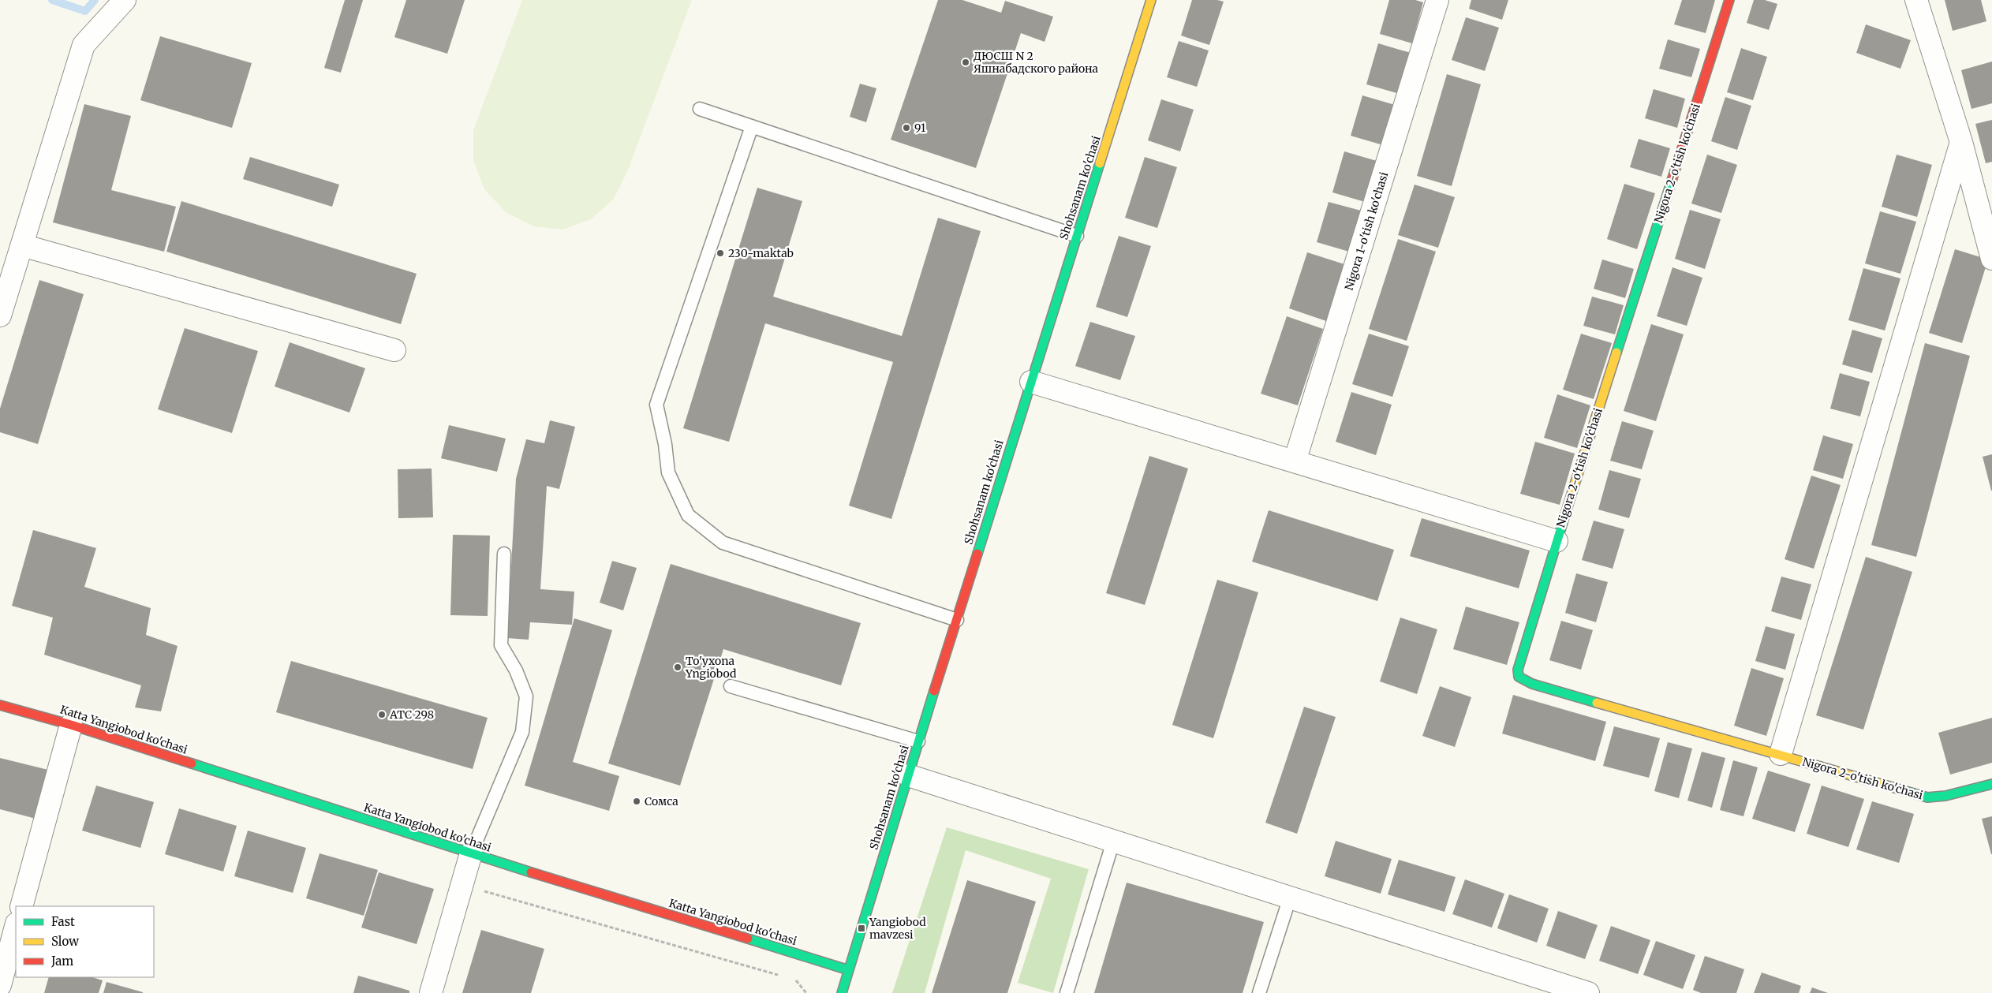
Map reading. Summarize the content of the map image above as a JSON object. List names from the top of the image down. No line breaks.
{"streets":{"street":["Nigora 2-o'tish ko'chasi","Shohsanam ko'chasi","Nigora 1-o'tish ko'chasi","Katta Yangiobod ko'chasi"]},"crossings":[["Shohsanam ko'chasi","Katta Yangiobod ko'chasi"]],"places":{"other":["ДЮСШ N 2 Яшнабадского района","91","230-maktab","To'yxona Yngiobod","АТС 298","Сомса"],"transit":["Yangiobod mavzesi"]},"legend":["Fast","Slow","Jam"]}
